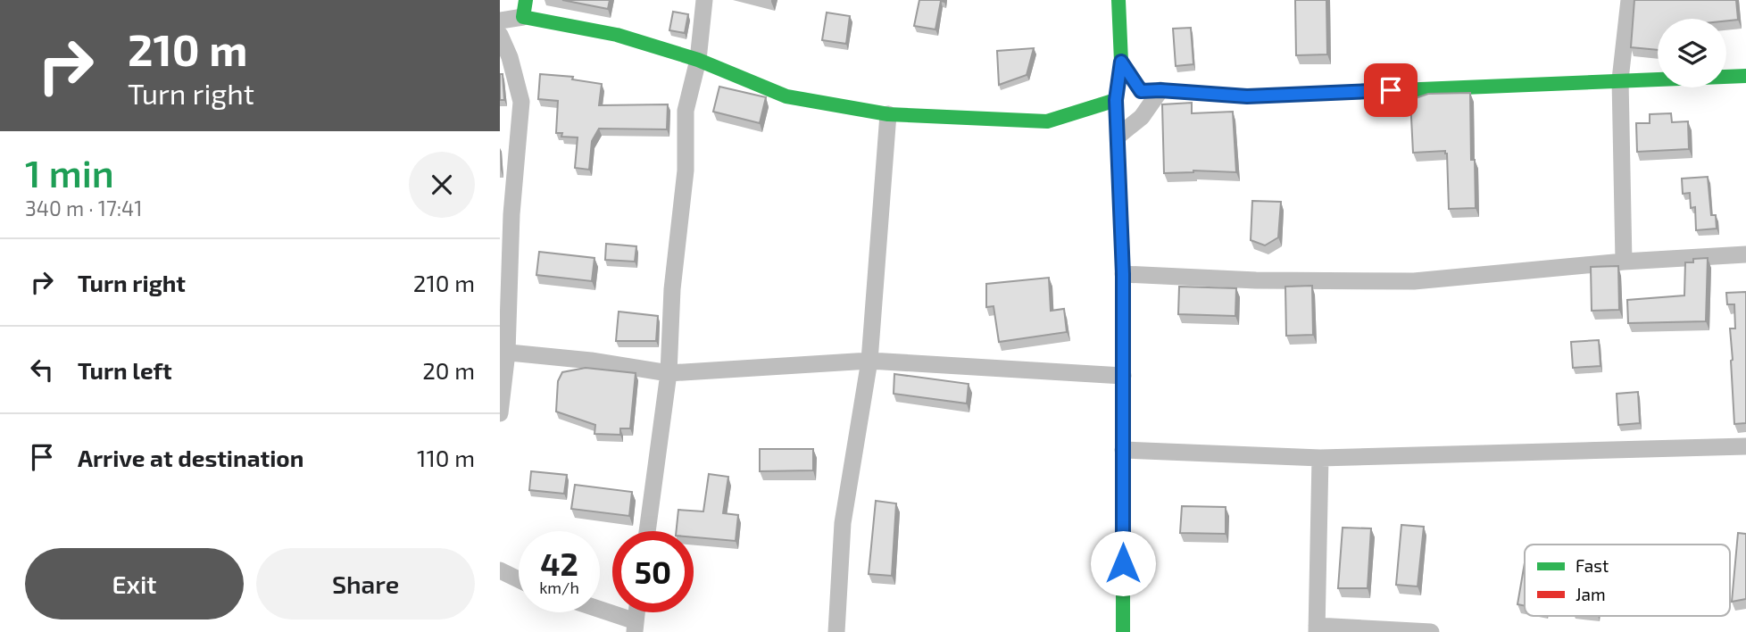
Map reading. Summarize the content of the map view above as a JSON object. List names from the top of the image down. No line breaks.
{"legend":["Fast","Jam"],"page":{"turn":["210 m","Turn right"],"heading":["1 min","340 m · 17:41"],"list":[{"name":"Turn right","value":"210 m"},{"name":"Turn left","value":"20 m"},{"name":"Arrive at destination","value":"110 m"}],"speed":"42 km/h","limit":"50","buttons":["Exit","Share"]}}
